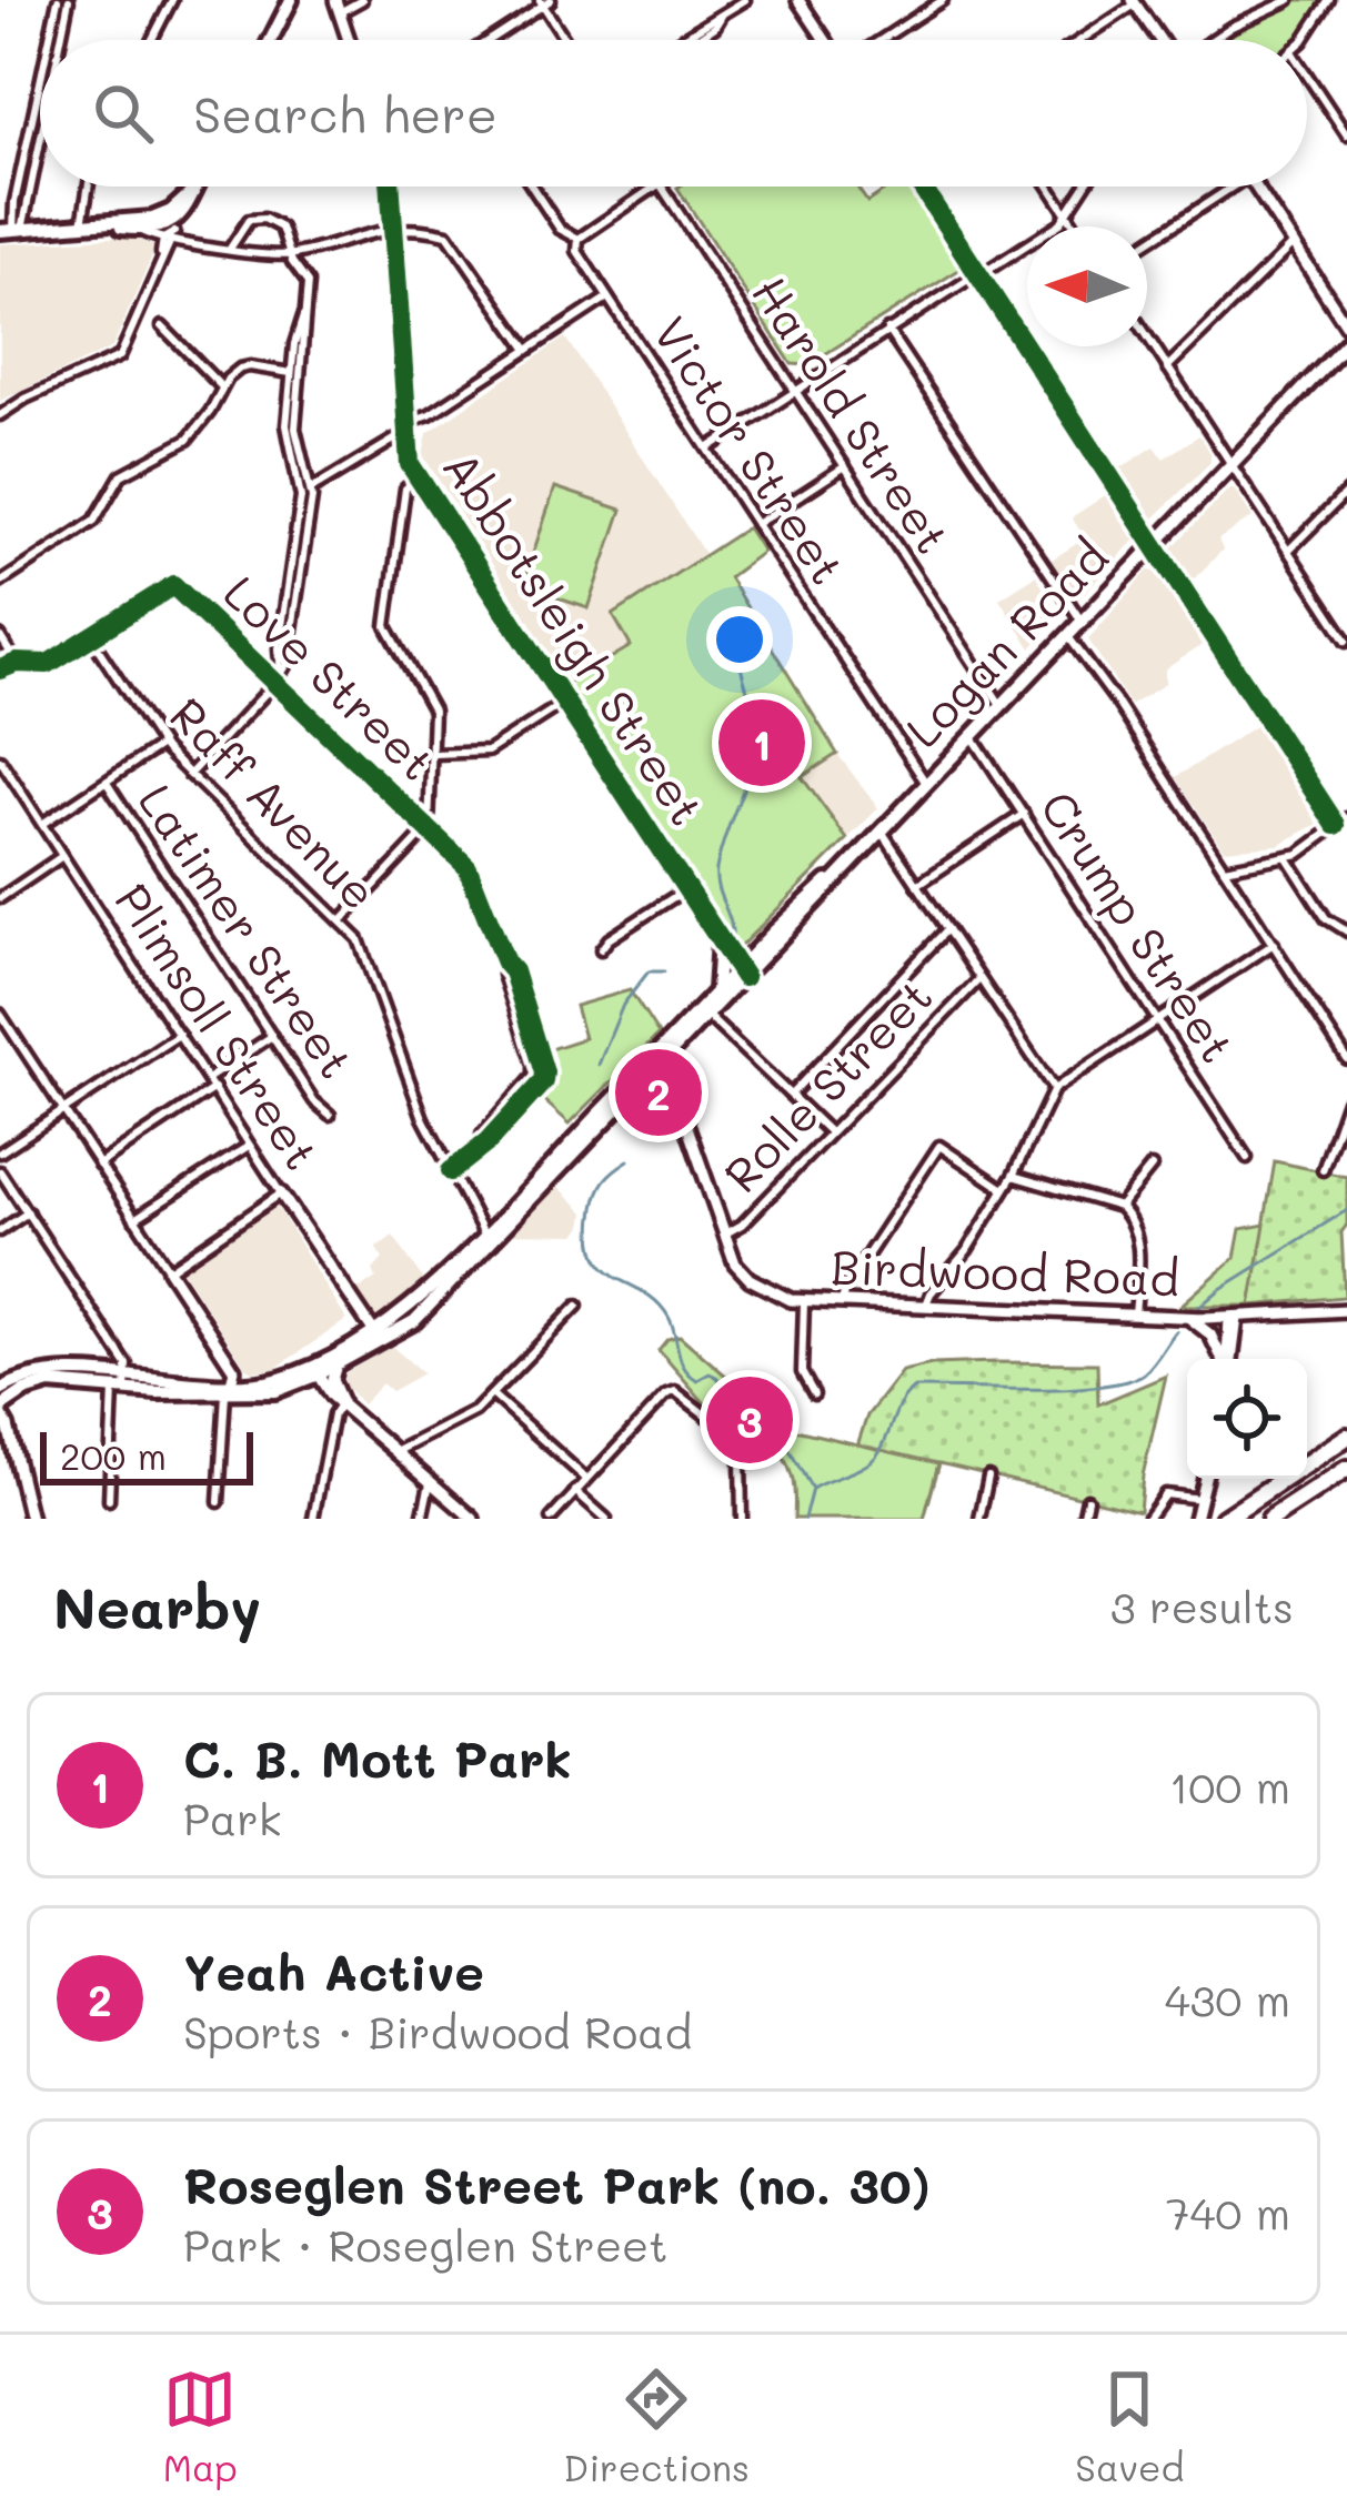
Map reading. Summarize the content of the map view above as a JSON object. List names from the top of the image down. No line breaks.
{"streets":{"main road":["Logan Road"],"street":["Harold Street","Victor Street","Abbotsleigh Street","Love Street","Raff Avenue","Crump Street","Latimer Street","Plimsoll Street","Rolle Street","Birdwood Road"]},"crossings":[["Harold Street","Logan Road"],["Victor Street","Logan Road"],["Abbotsleigh Street","Logan Road"],["Logan Road","Raff Avenue"],["Logan Road","Crump Street"],["Logan Road","Plimsoll Street"],["Logan Road","Birdwood Road"],["Love Street","Raff Avenue"],["Rolle Street","Birdwood Road"]],"scale_bar":"200 m","north":"left","page":{"search":"Search here","pins":["1","2","3"],"scale":"200 m","heading":["Nearby","3 results"],"list":[{"mark":"1","name":"C. B. Mott Park","note":"Park","value":"100 m"},{"mark":"2","name":"Yeah Active","note":"Sports · Birdwood Road","value":"430 m"},{"mark":"3","name":"Roseglen Street Park (no. 30)","note":"Park · Roseglen Street","value":"740 m"}],"nav":["Map","Directions","Saved"]}}
